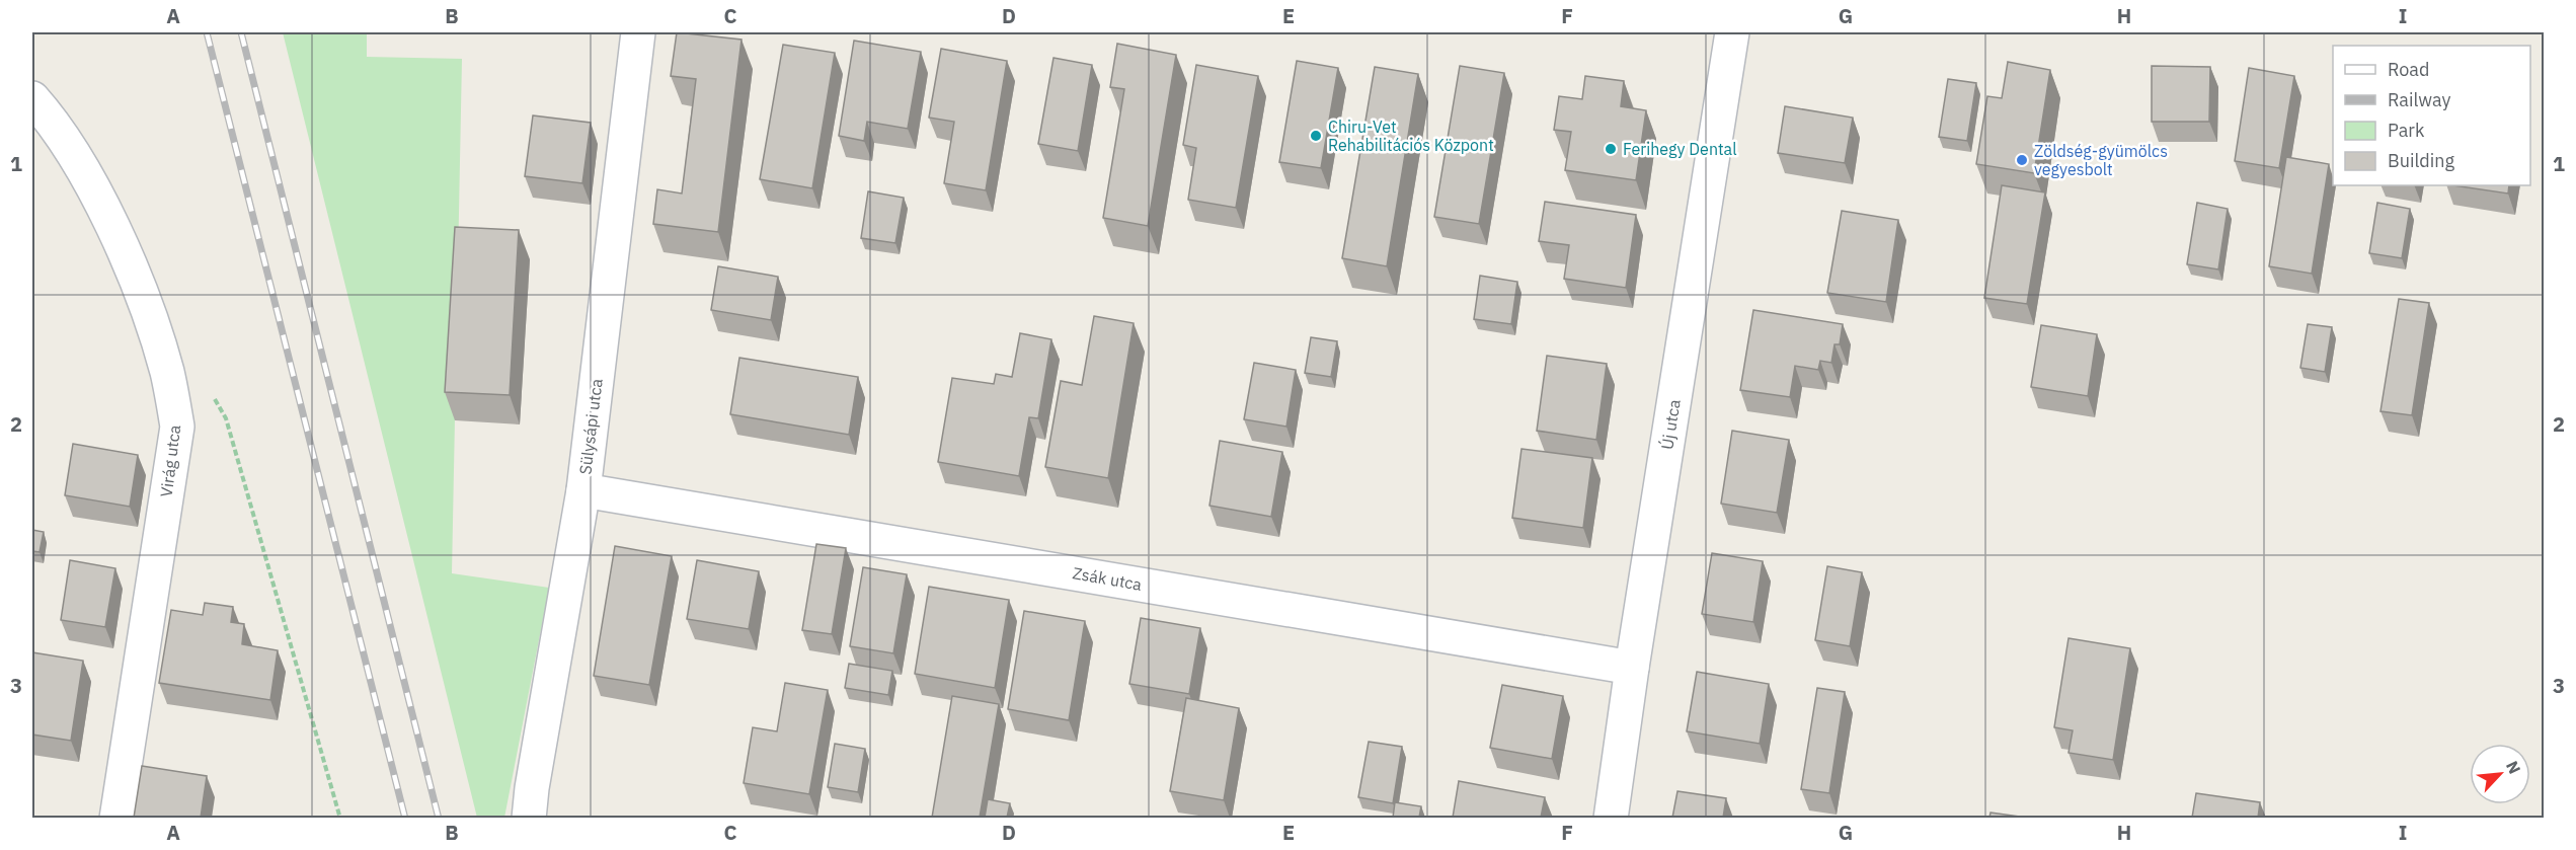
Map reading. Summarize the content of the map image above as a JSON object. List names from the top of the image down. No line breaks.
{"streets":{"street":["Új utca","Sülysápi utca","Virág utca","Zsák utca"]},"crossings":[["Új utca","Zsák utca"],["Sülysápi utca","Zsák utca"]],"places":["Chiru-Vet Rehabilitációs Központ","Ferihegy Dental","Zöldség-gyümölcs vegyesbolt"],"legend":["Road","Railway","Park","Building"],"north":"top right","grid":{"columns":["A","B","C","D","E","F","G","H","I"],"rows":["1","2","3"]}}
